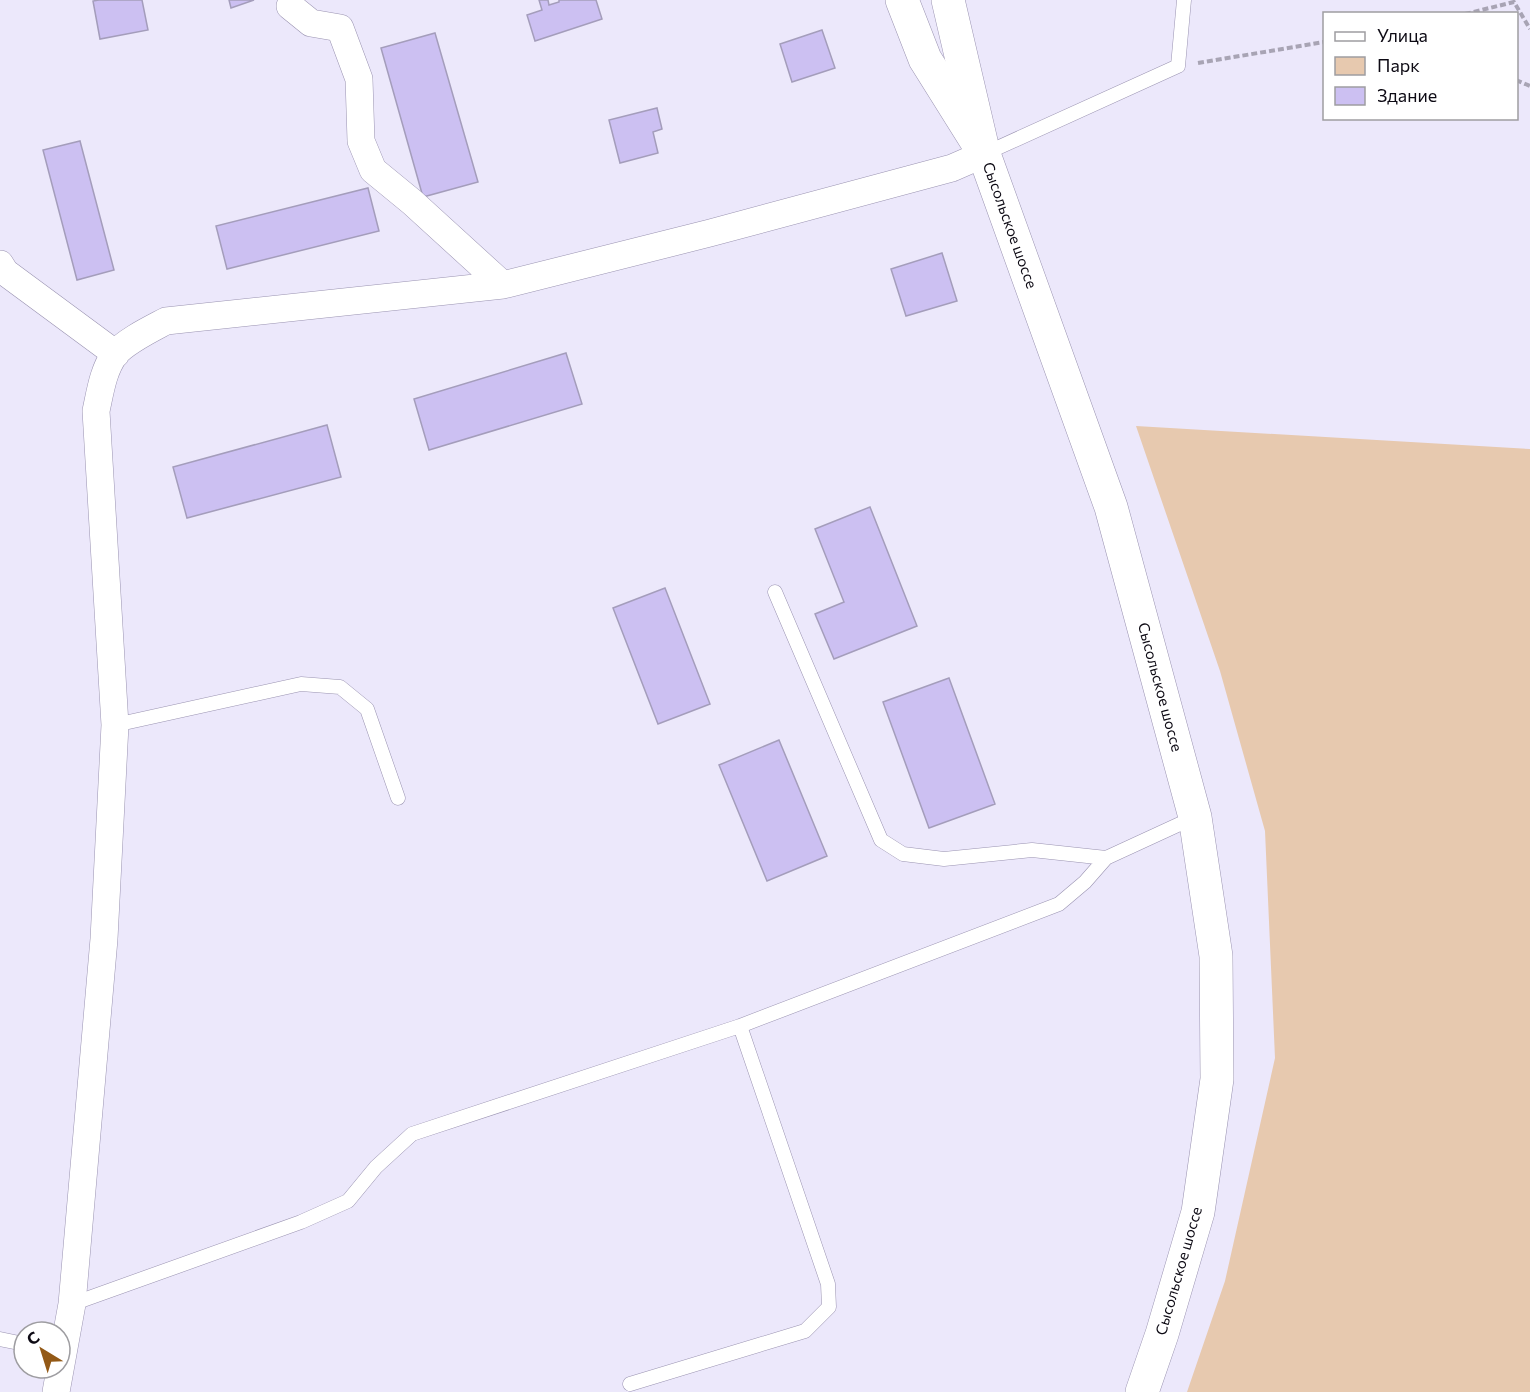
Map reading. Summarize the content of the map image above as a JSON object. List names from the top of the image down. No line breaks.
{"streets":{"main road":["Сысольское шоссе"]},"legend":["Улица","Парк","Здание"],"north":"top left"}
